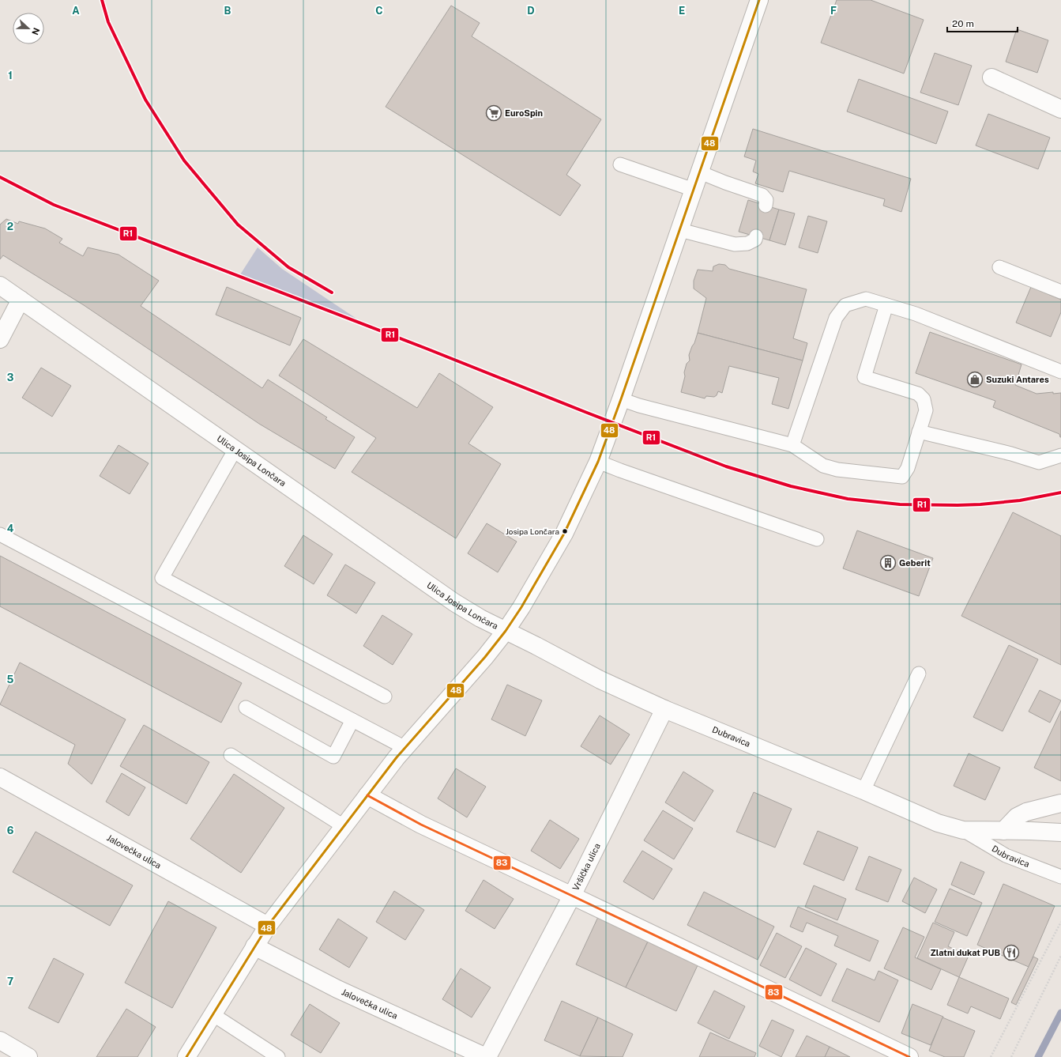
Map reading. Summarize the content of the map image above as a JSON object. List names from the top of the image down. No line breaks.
{"streets":{"street":["Ulica Josipa Lončara","Dubravica","Jalovečka ulica","Vršička ulica"]},"crossings":[["Ulica Josipa Lončara","Dubravica"],["Dubravica","Vršička ulica"],["Jalovečka ulica","Vršička ulica"]],"places":{"supermarket":["EuroSpin"],"shop":["Suzuki Antares"],"other":["Josipa Lončara"],"building":["Geberit"],"restaurant":["Zlatni dukat PUB"]},"lines":["transit line R1","transit line 48","transit line 83"],"scale_bar":"20 m","north":"right","grid":{"columns":["A","B","C","D","E","F"],"rows":["1","2","3","4","5","6","7"]}}
